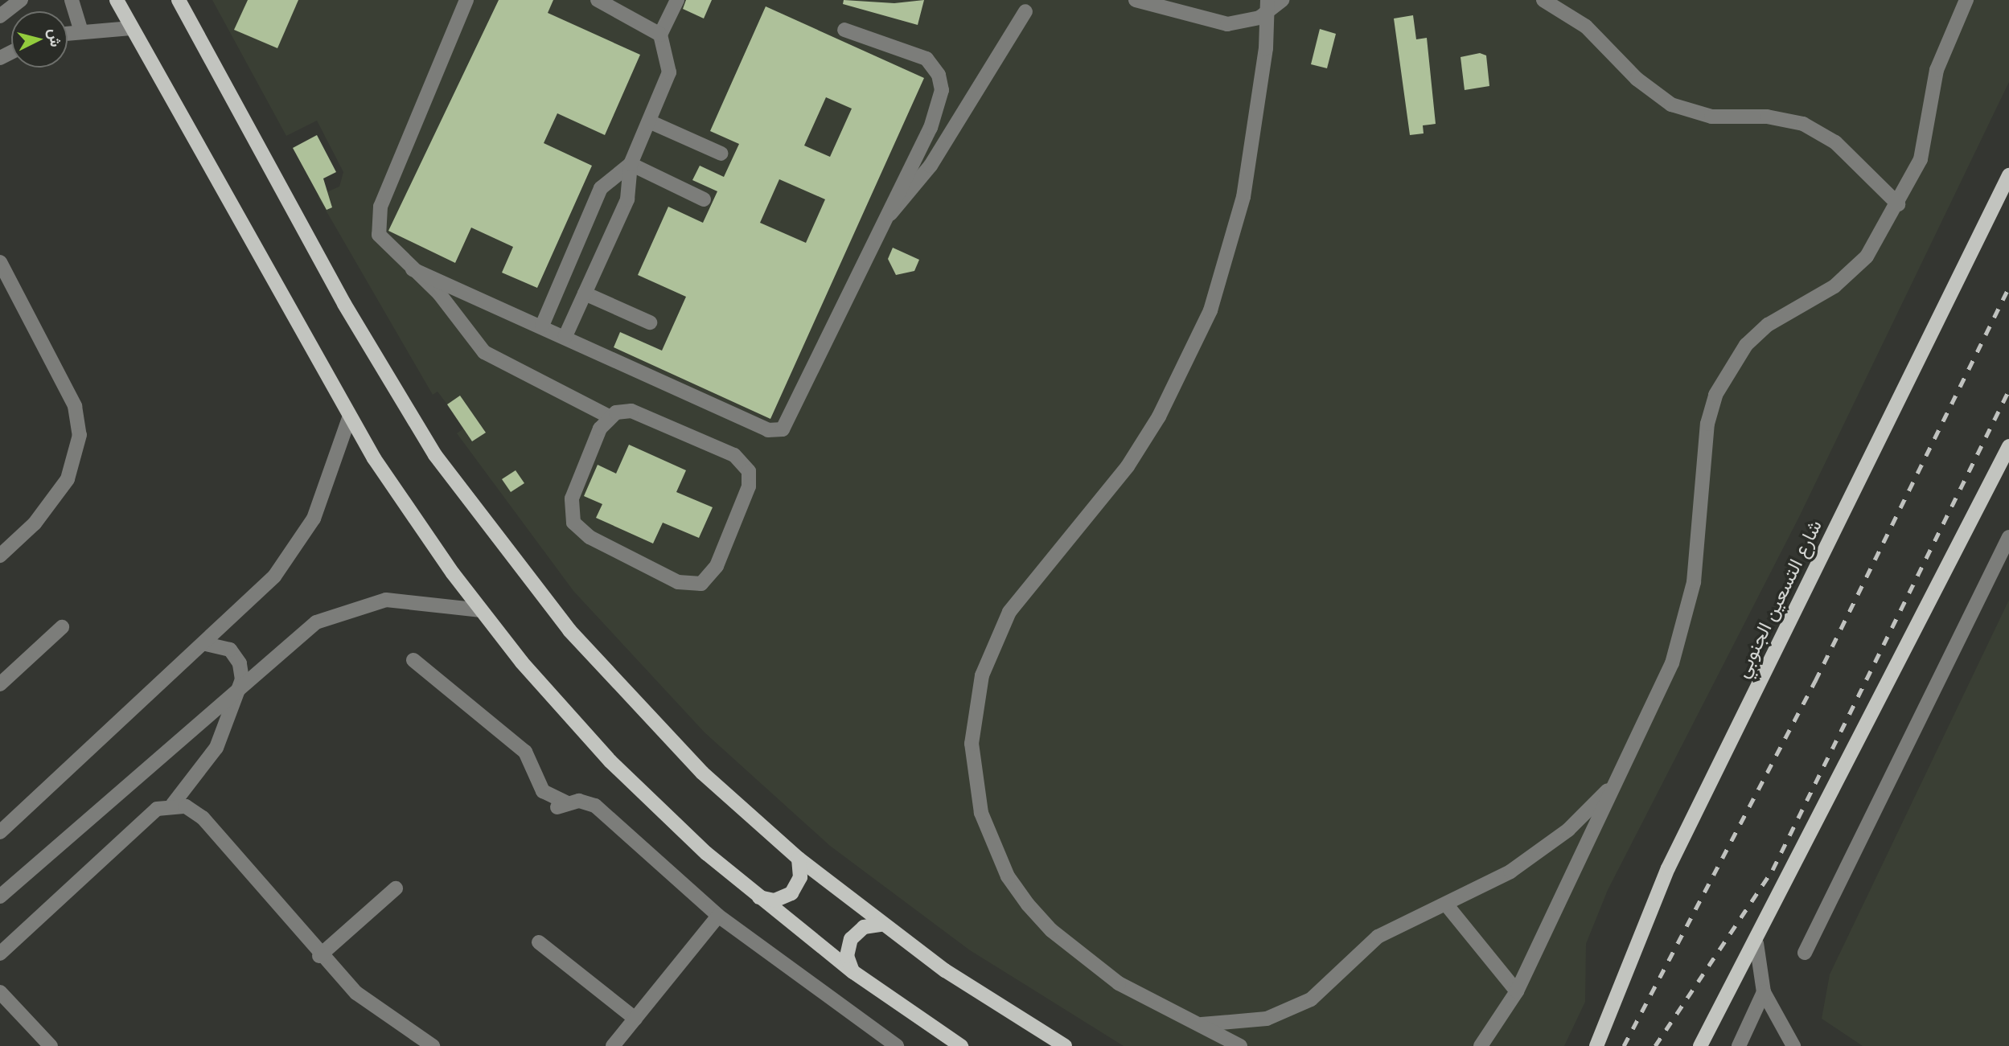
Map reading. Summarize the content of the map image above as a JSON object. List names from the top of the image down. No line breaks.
{"streets":{"main road":["شارع التسعين الجنوبي"]},"north":"right"}
